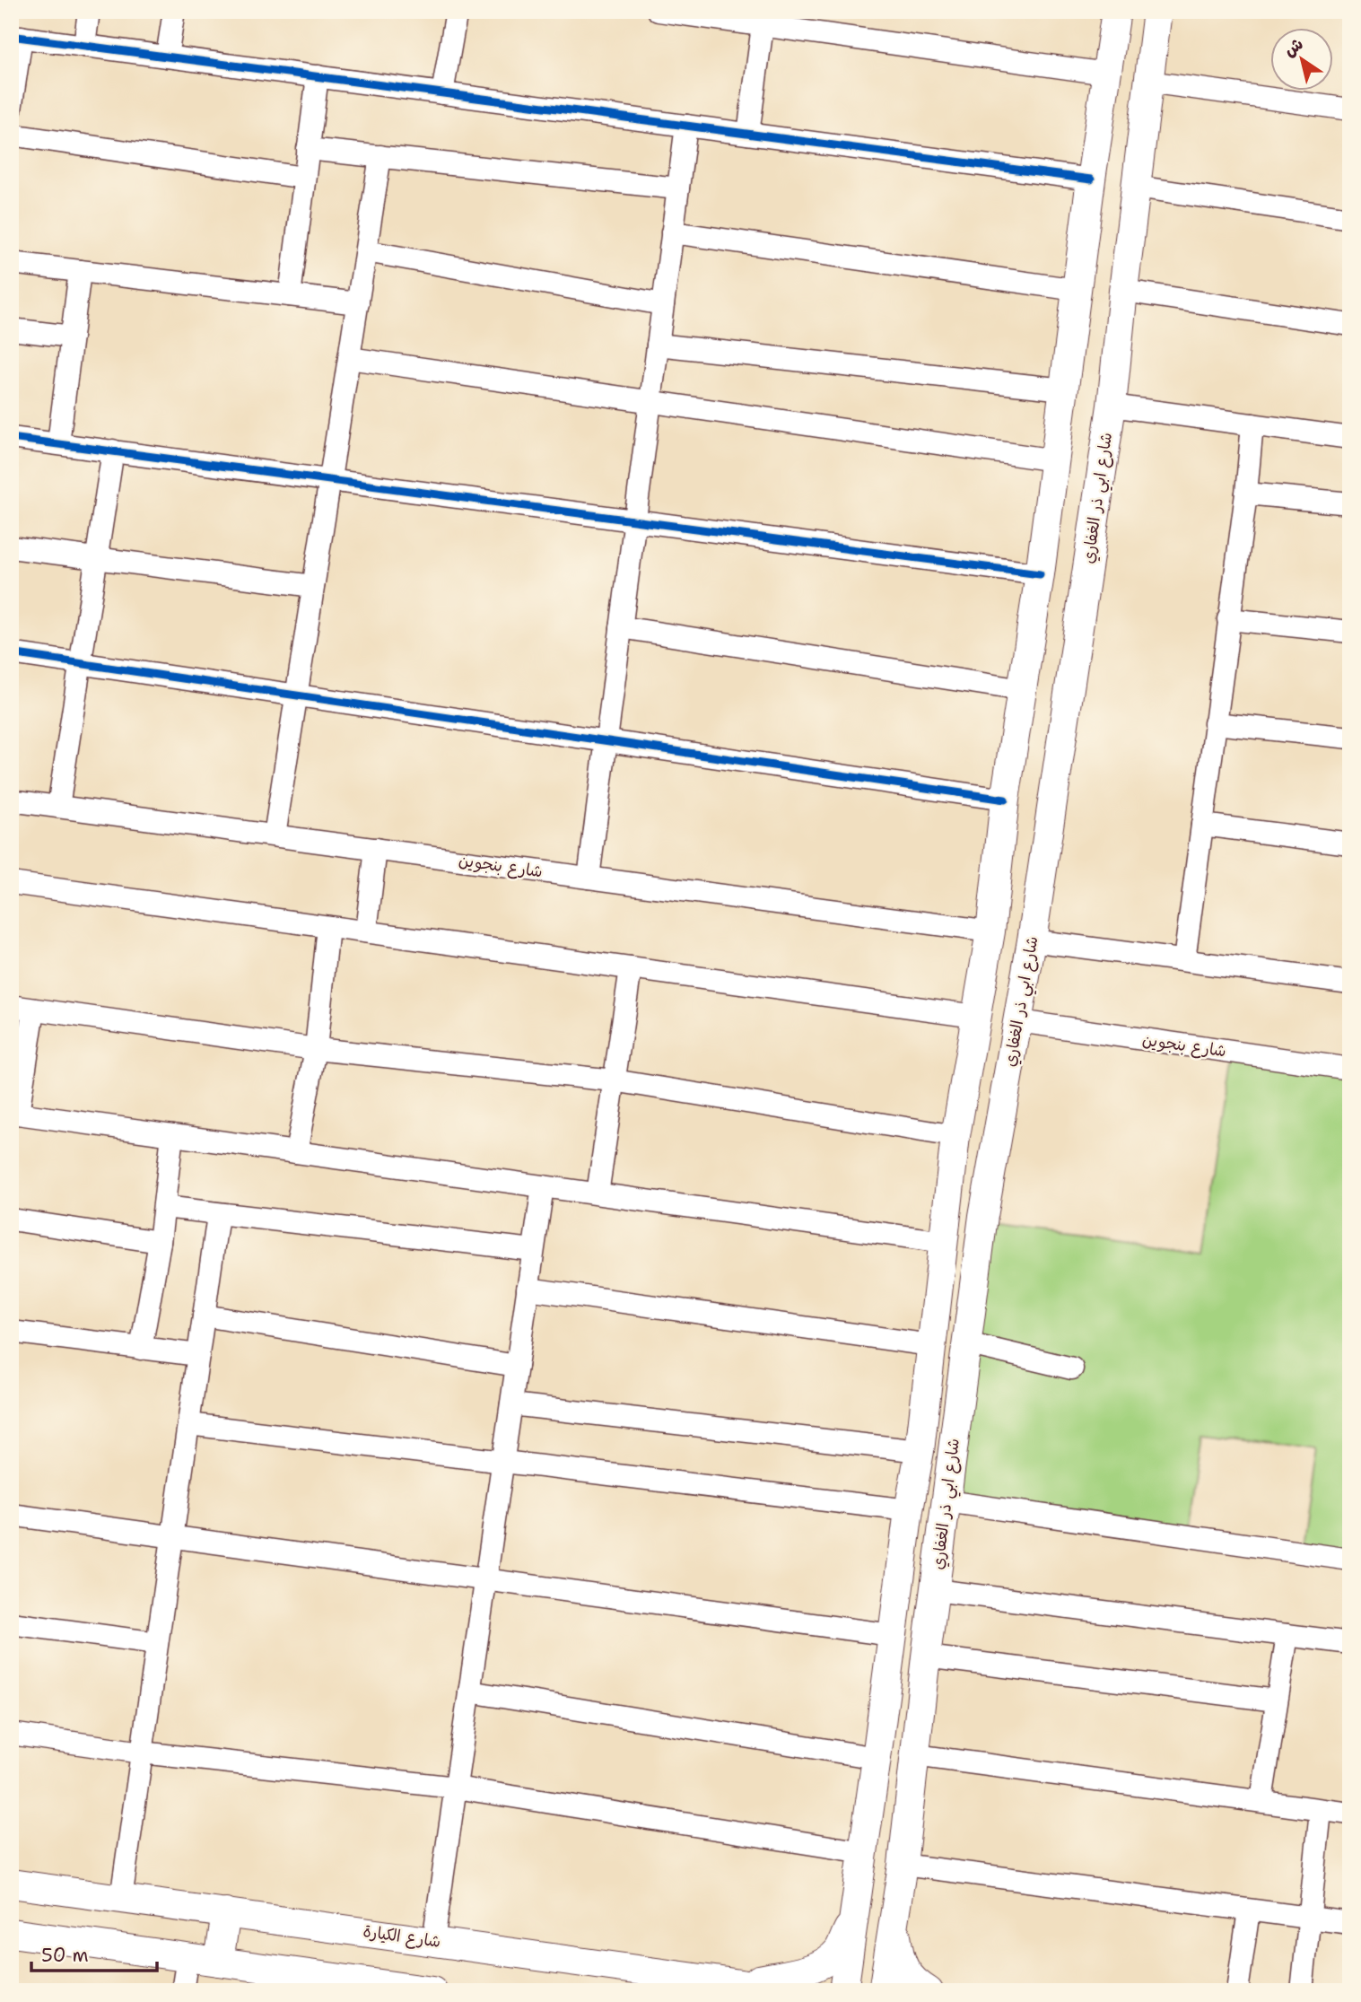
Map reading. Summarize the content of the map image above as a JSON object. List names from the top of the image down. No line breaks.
{"streets":{"main road":["شارع ابي ذر الغفاري","شارع الكيارة"],"street":["شارع بنجوين"]},"crossings":[["شارع ابي ذر الغفاري","شارع بنجوين"]],"scale_bar":"50 m","north":"top left"}
